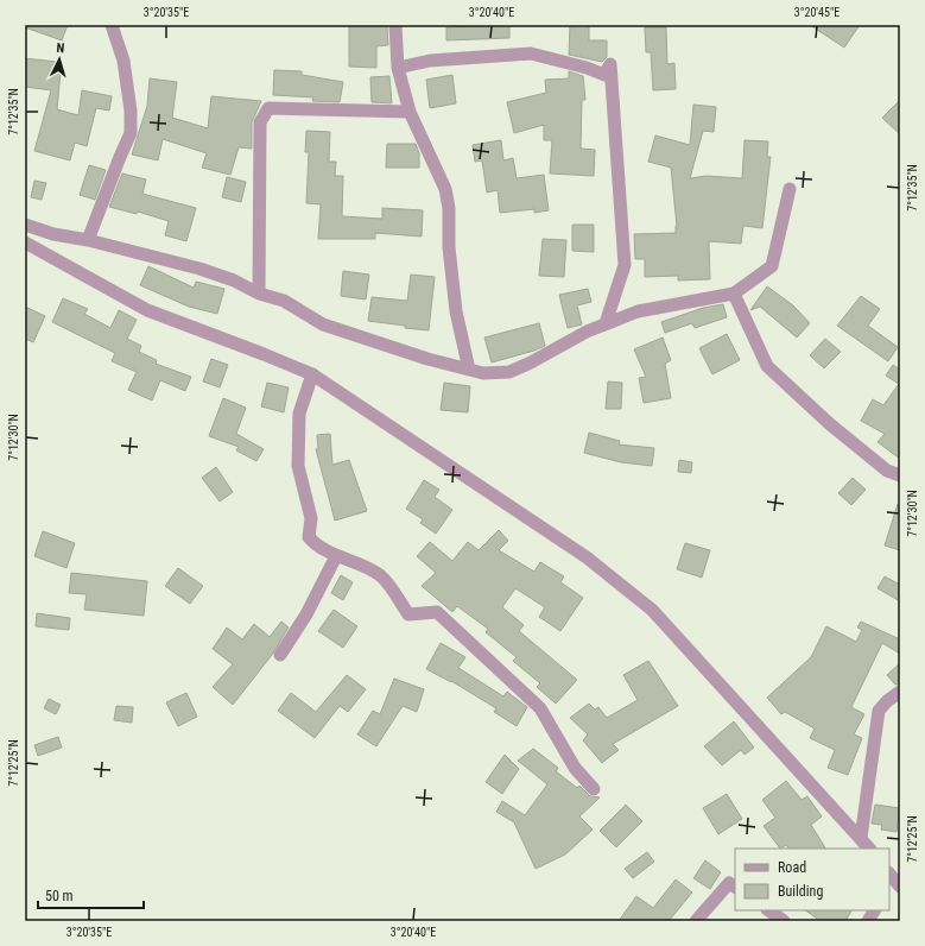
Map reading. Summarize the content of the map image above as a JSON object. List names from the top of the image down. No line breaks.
{"legend":["Road","Building"],"scale_bar":"50 m","north":"top","coordinates":["3°20'35\"E","3°20'40\"E","3°20'45\"E","7°12'35\"N","7°12'30\"N","7°12'25\"N"]}
